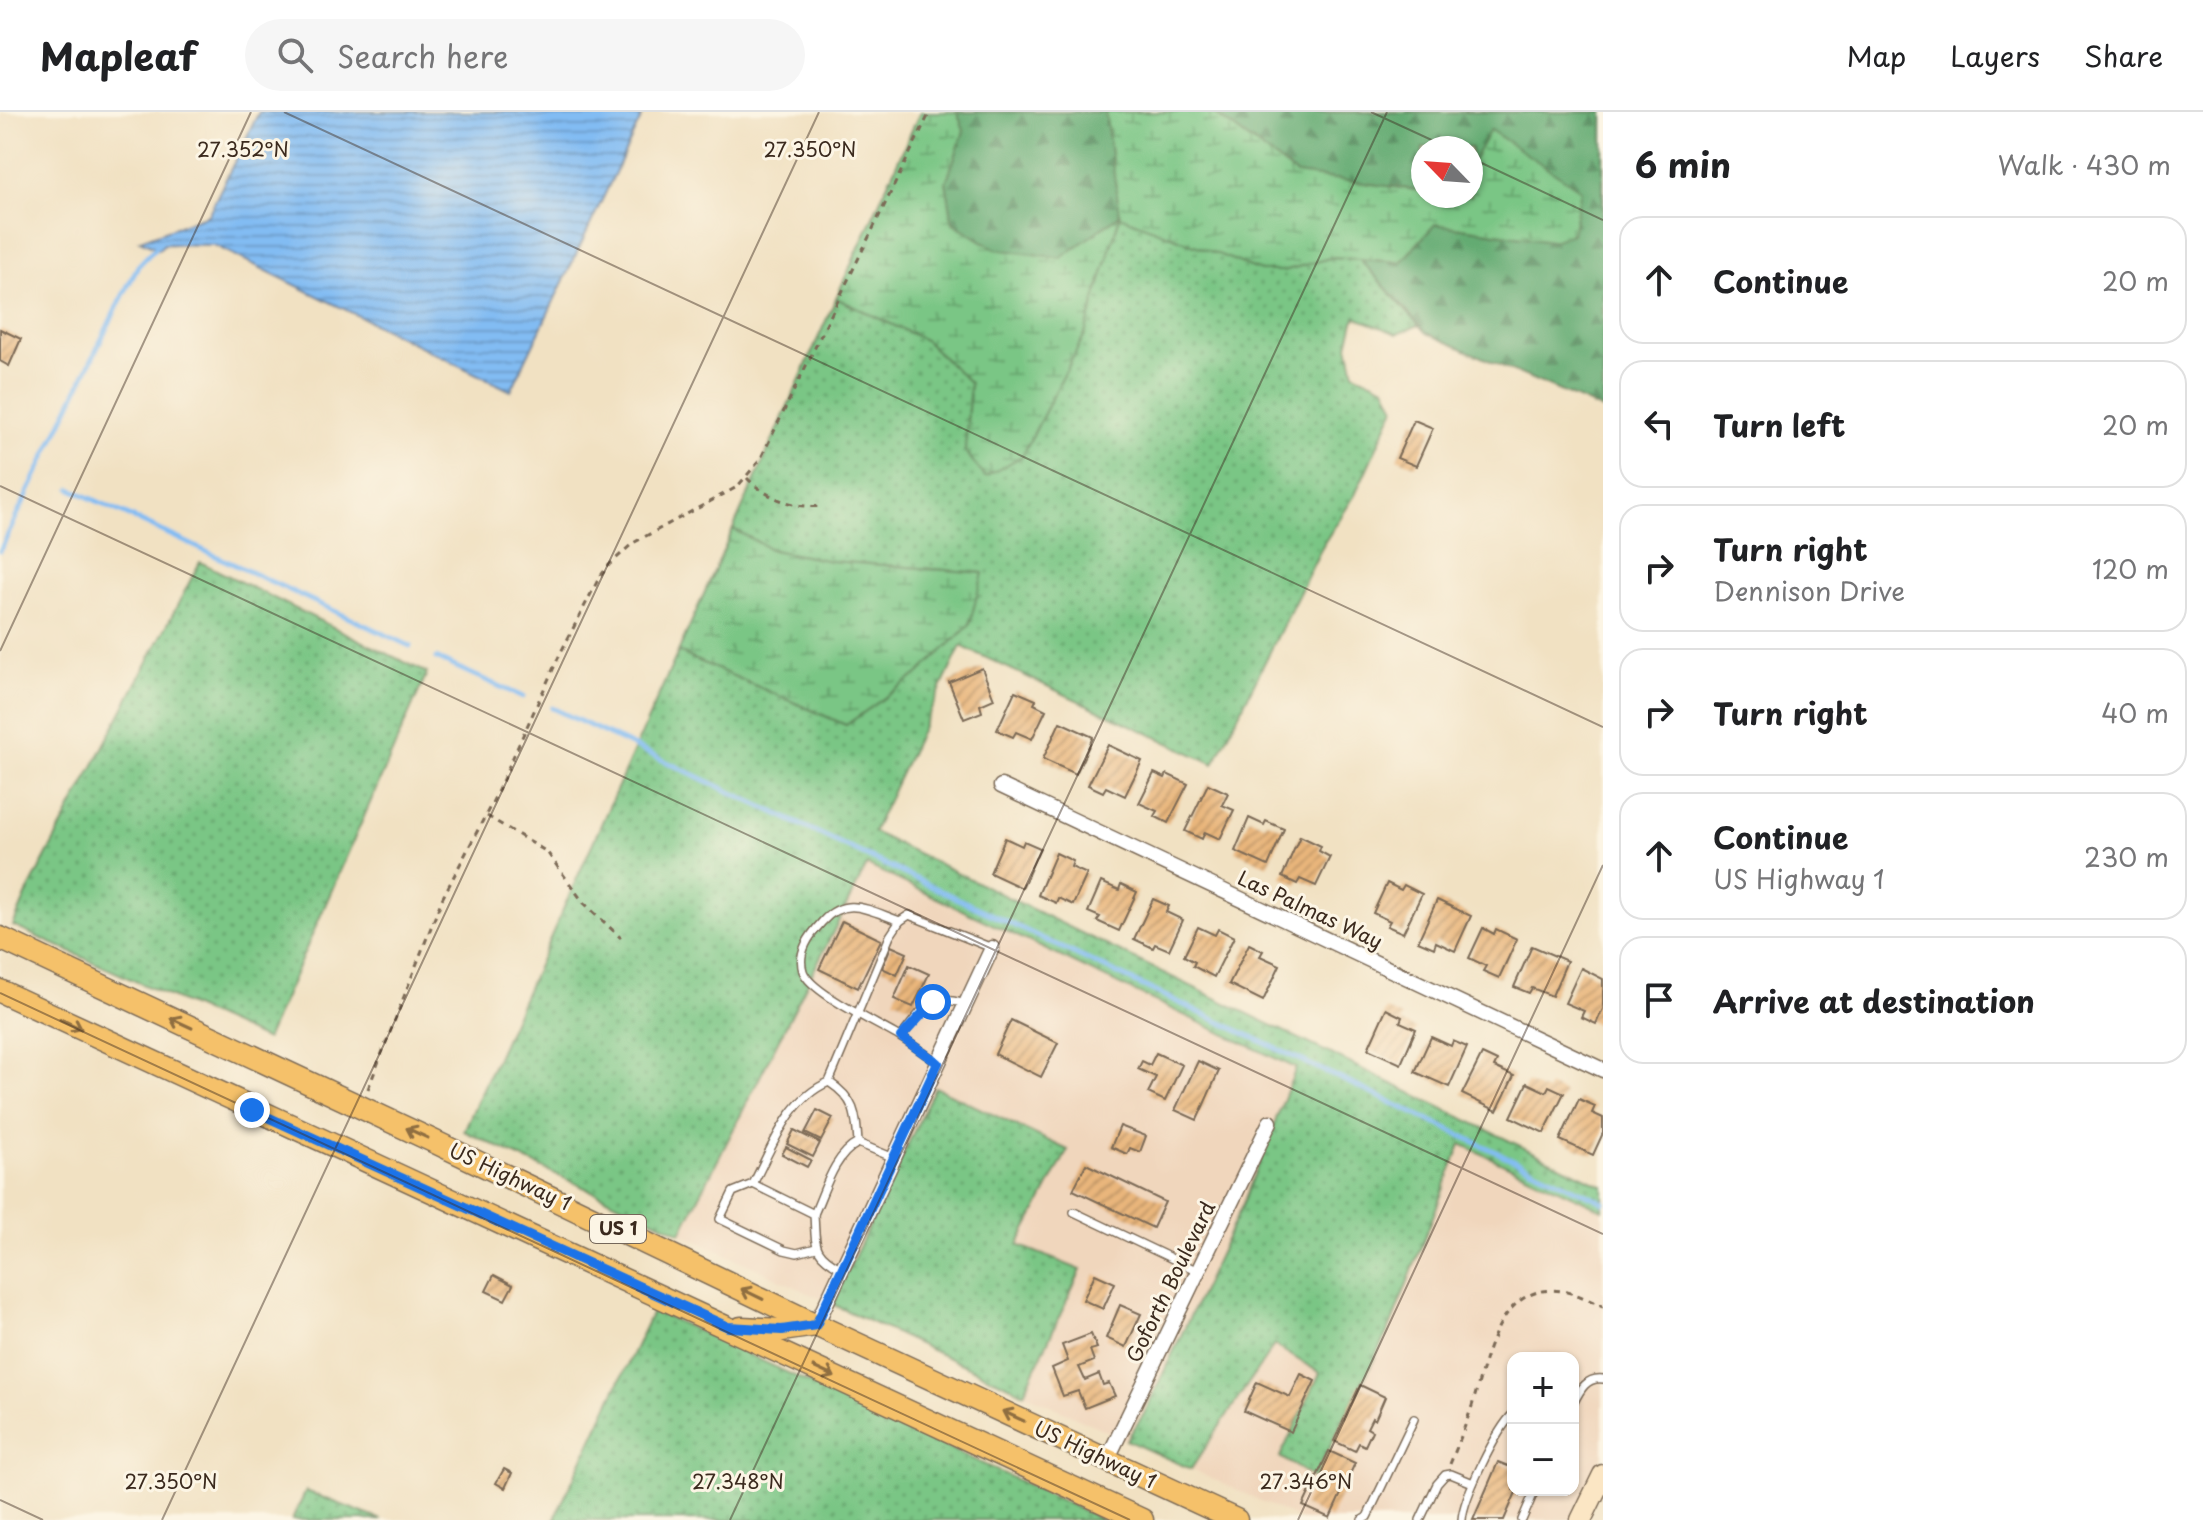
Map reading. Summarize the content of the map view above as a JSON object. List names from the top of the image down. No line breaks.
{"streets":{"main road":["US Highway 1","US 1"],"street":["Las Palmas Way","Goforth Boulevard"]},"crossings":[["US Highway 1","Goforth Boulevard"]],"north":"top left","page":{"header":"Mapleaf","search":"Search here","nav":["Map","Layers","Share"],"heading":["6 min","Walk · 430 m"],"list":[["Continue","20 m"],["Turn left","20 m"],["Turn right","Dennison Drive","120 m"],["Turn right","40 m"],["Continue","US Highway 1","230 m"],"Arrive at destination"],"map_buttons":["+","−"]},"coordinates":["27.352°N","27.350°N","27.348°N","27.346°N"]}
